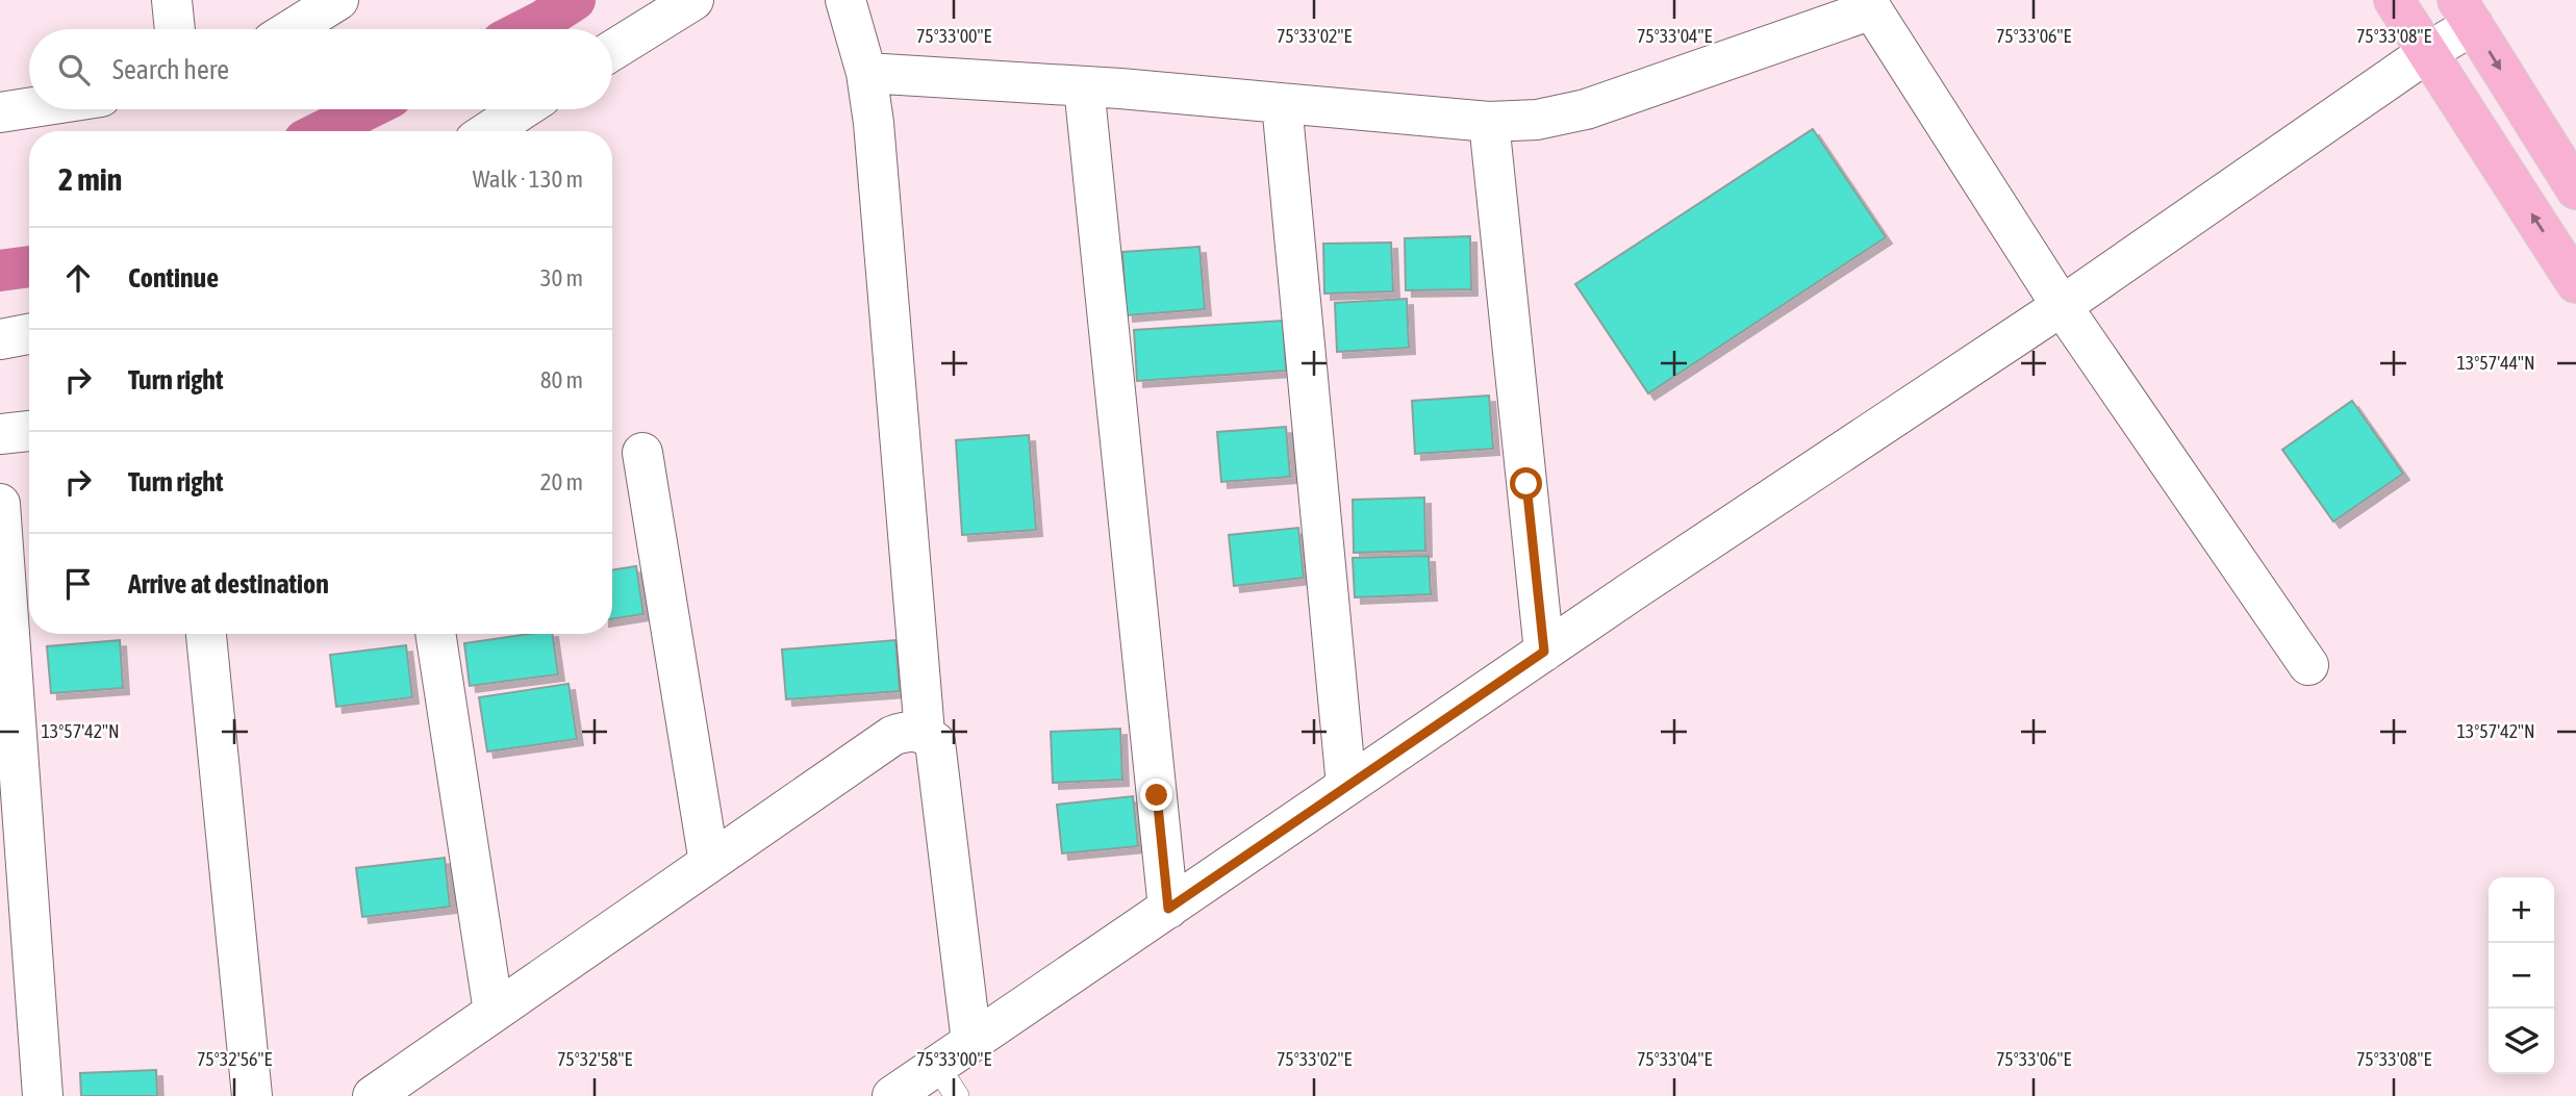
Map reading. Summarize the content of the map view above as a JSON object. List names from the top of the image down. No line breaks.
{"page":{"search":"Search here","heading":["2 min","Walk · 130 m"],"list":[["Continue","30 m"],["Turn right","80 m"],["Turn right","20 m"],"Arrive at destination"],"map_buttons":["+","−"]},"coordinates":["75°33'00\"E","75°33'02\"E","75°33'04\"E","75°33'06\"E","75°33'08\"E","13°57'44\"N","13°57'42\"N","75°32'56\"E","75°32'58\"E"]}
